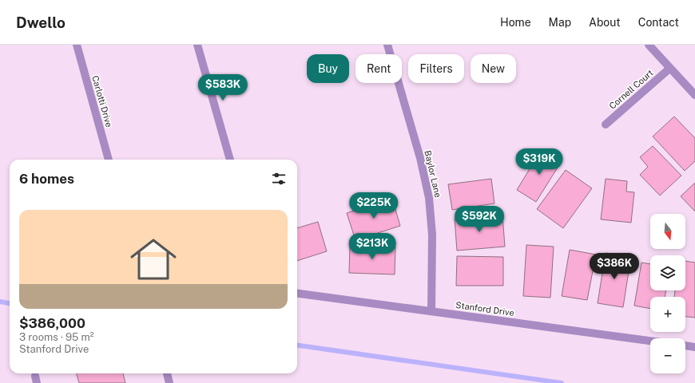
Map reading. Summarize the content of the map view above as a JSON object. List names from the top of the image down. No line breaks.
{"streets":{"street":["Cornell Court","Carlotti Drive","Baylor Lane","Stanford Drive"]},"crossings":[["Baylor Lane","Stanford Drive"]],"north":"bottom","page":{"header":"Dwello","nav":["Home","Map","About","Contact"],"chip":["Buy","Rent","Filters","New"],"price":["$583K","$319K","$225K","$592K","$213K","$386K"],"heading":"6 homes","list":[{"name":"$386,000","note":"3 rooms · 95 m² · Stanford Drive"}],"map_buttons":["+","−"]}}
